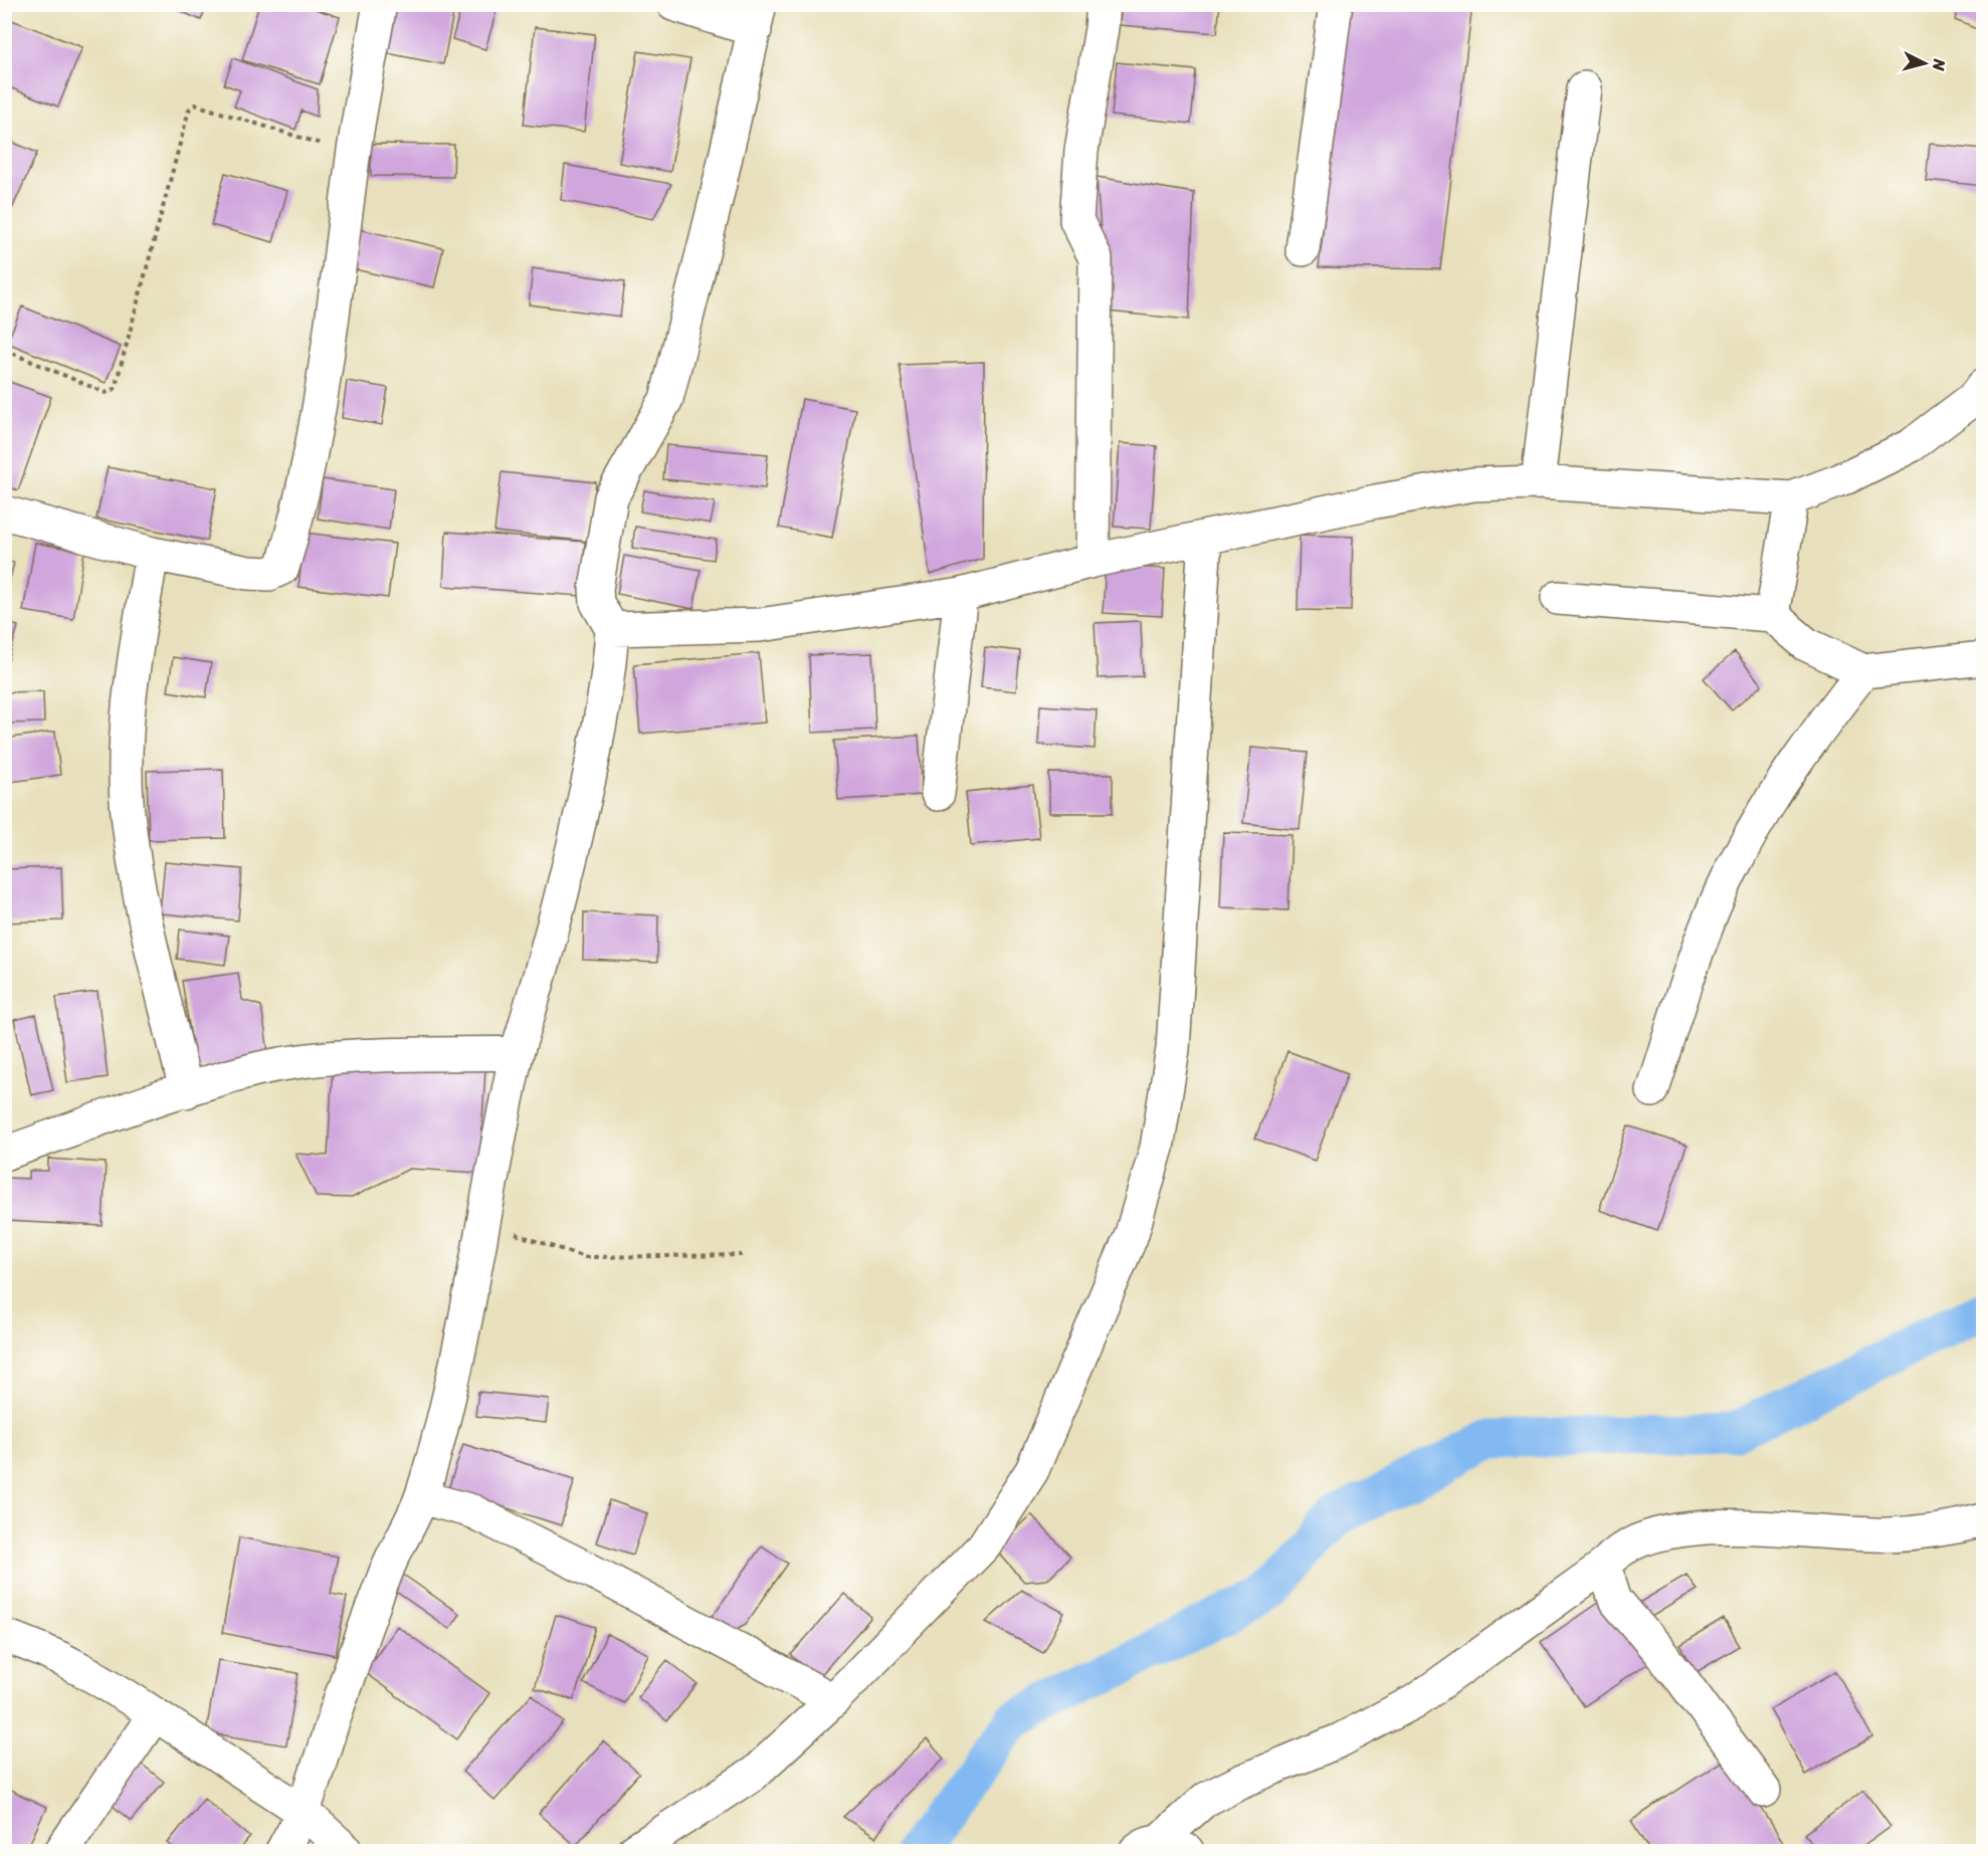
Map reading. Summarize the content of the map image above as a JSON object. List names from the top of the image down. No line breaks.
{"north":"right"}
